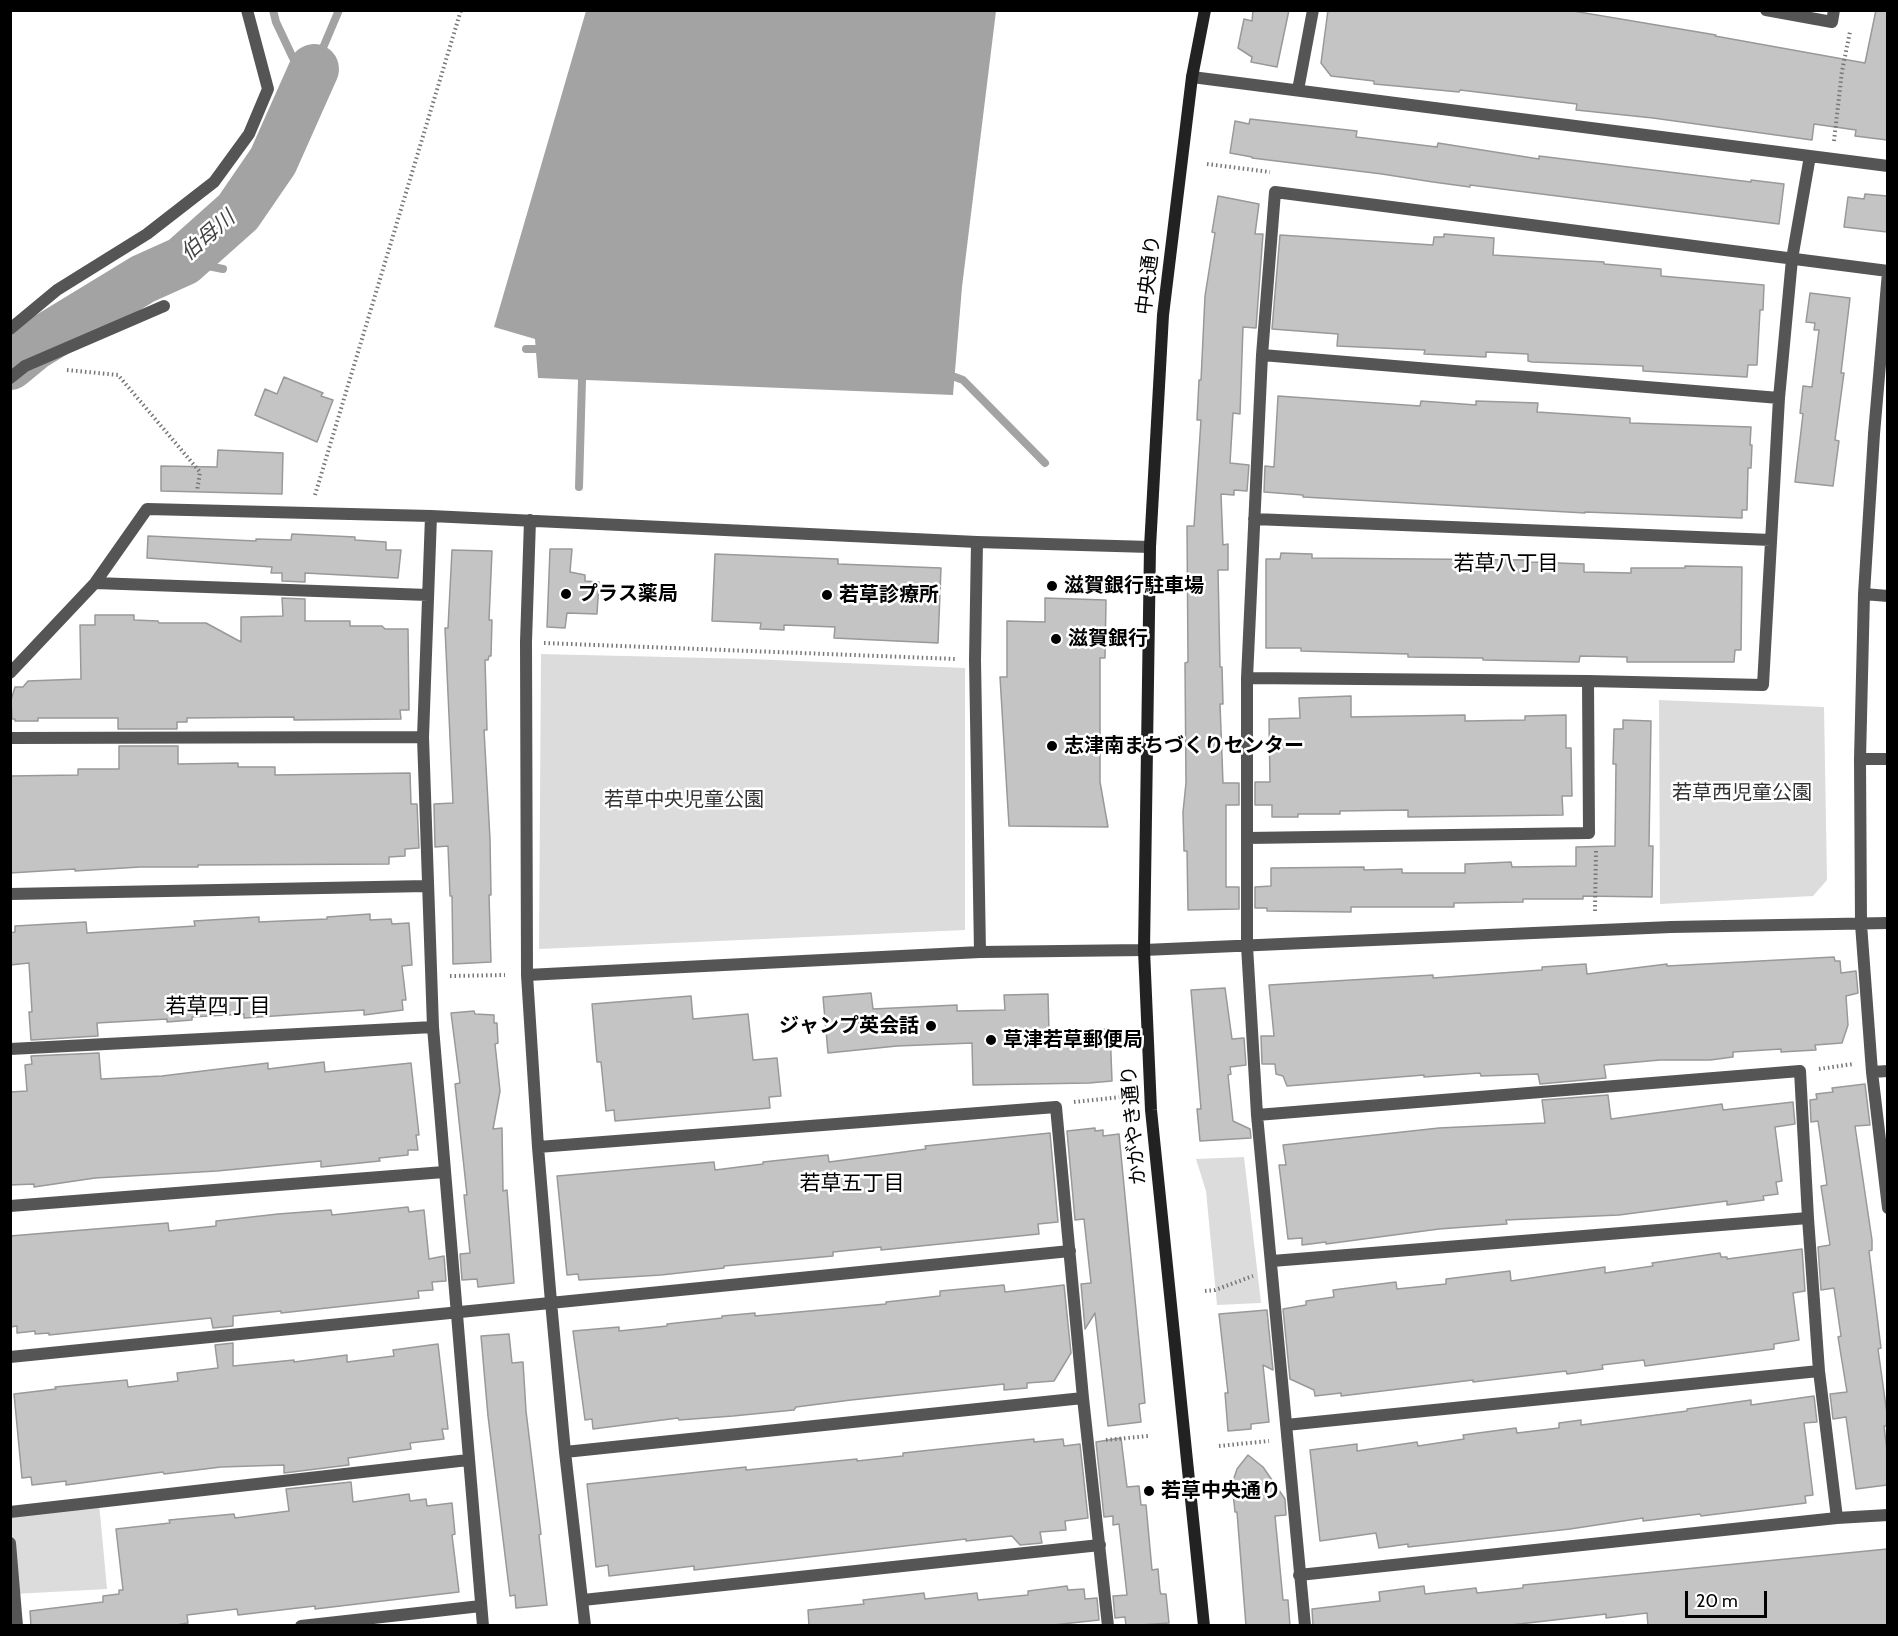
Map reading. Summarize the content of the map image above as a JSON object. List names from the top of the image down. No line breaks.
{"streets":{"street":["中央通り","かがやき通り"]},"crossings":[["中央通り","かがやき通り"]],"districts":["若草八丁目","若草四丁目","若草五丁目"],"water":["伯母川"],"parks":["若草西児童公園","若草中央児童公園"],"places":["滋賀銀行駐車場","プラス薬局","若草診療所","滋賀銀行","志津南まちづくりセンター","ジャンプ英会話","草津若草郵便局","若草中央通り"],"scale_bar":"20 m"}
